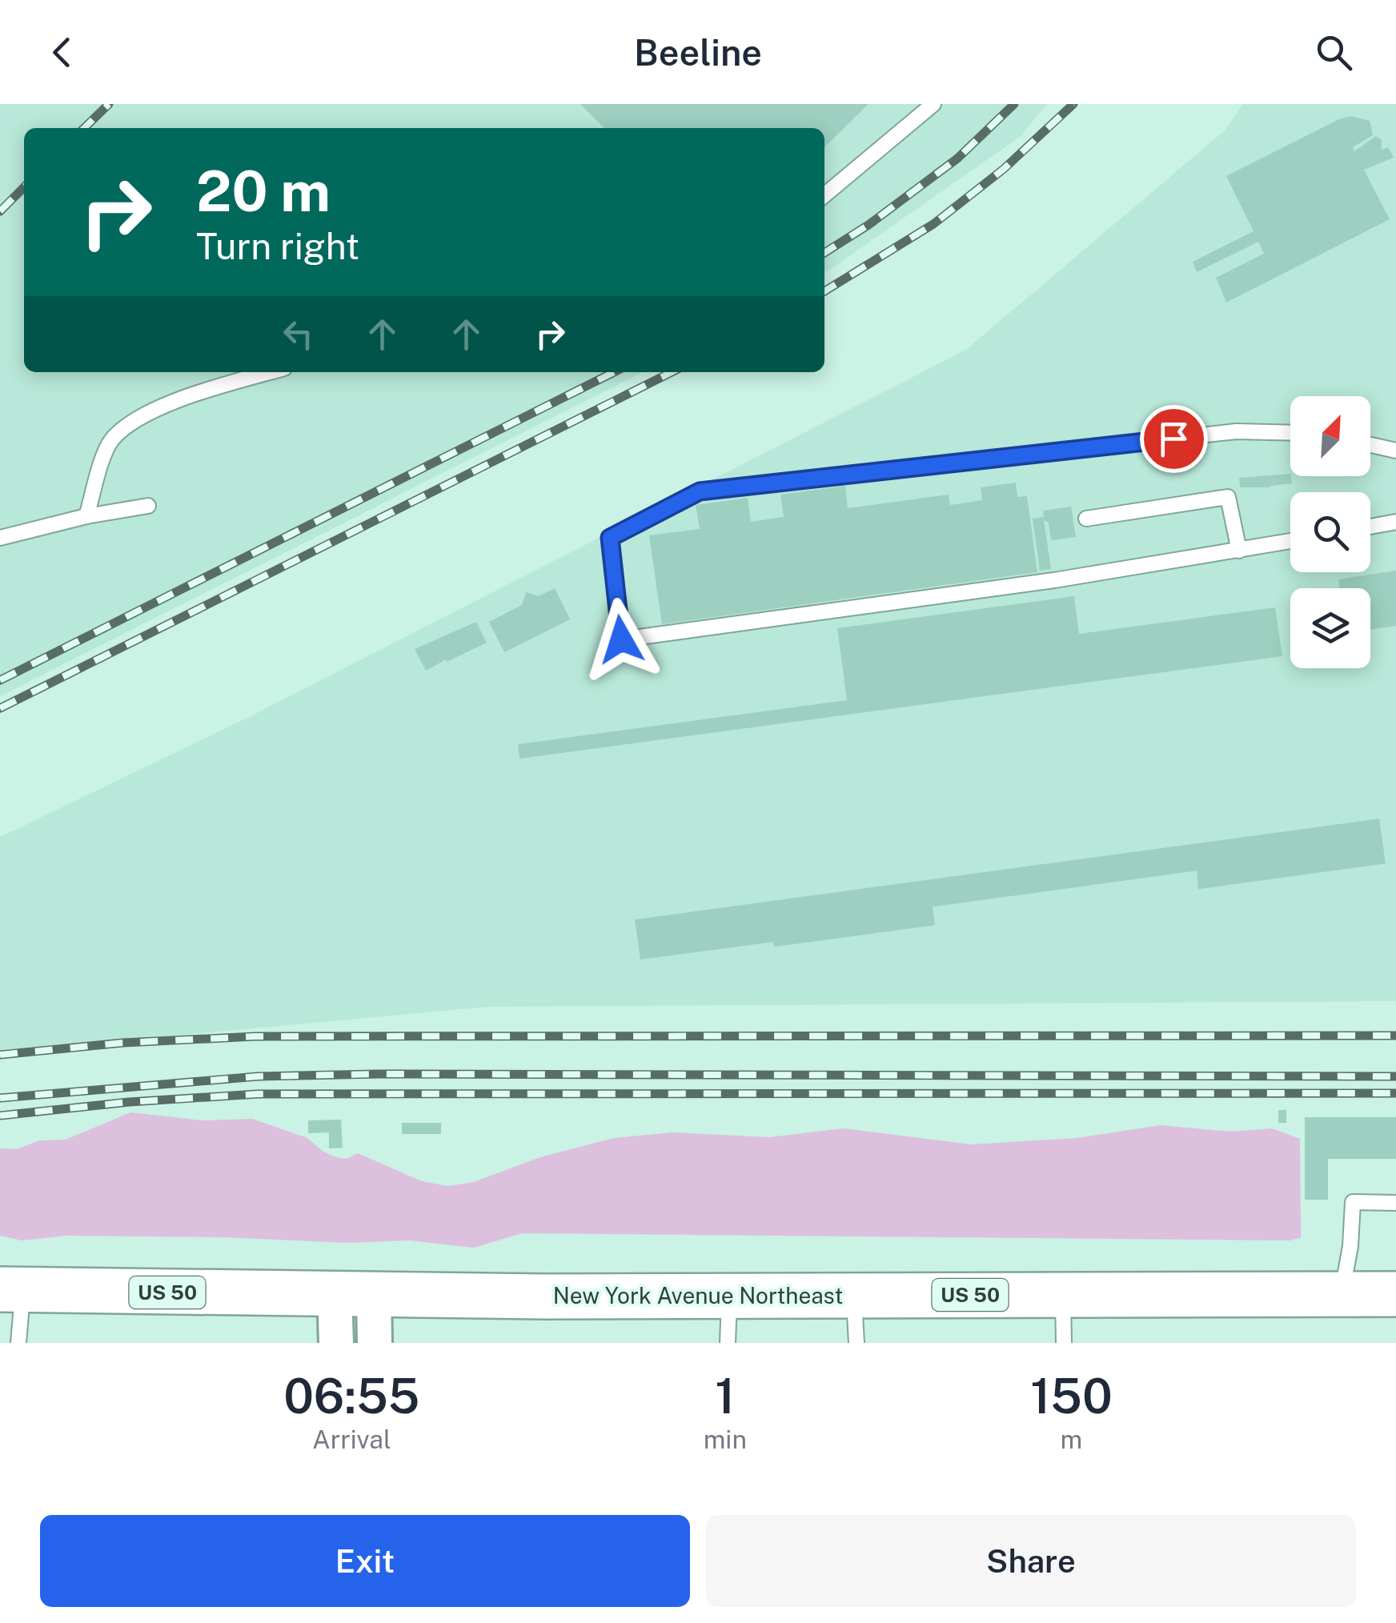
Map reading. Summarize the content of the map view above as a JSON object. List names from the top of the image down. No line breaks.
{"streets":{"highway":["US 50","New York Avenue Northeast"]},"north":"top right","page":{"header":"Beeline","turn":["20 m","Turn right"],"eta":["06:55","Arrival","1","min","150","m"],"buttons":["Exit","Share"]}}
